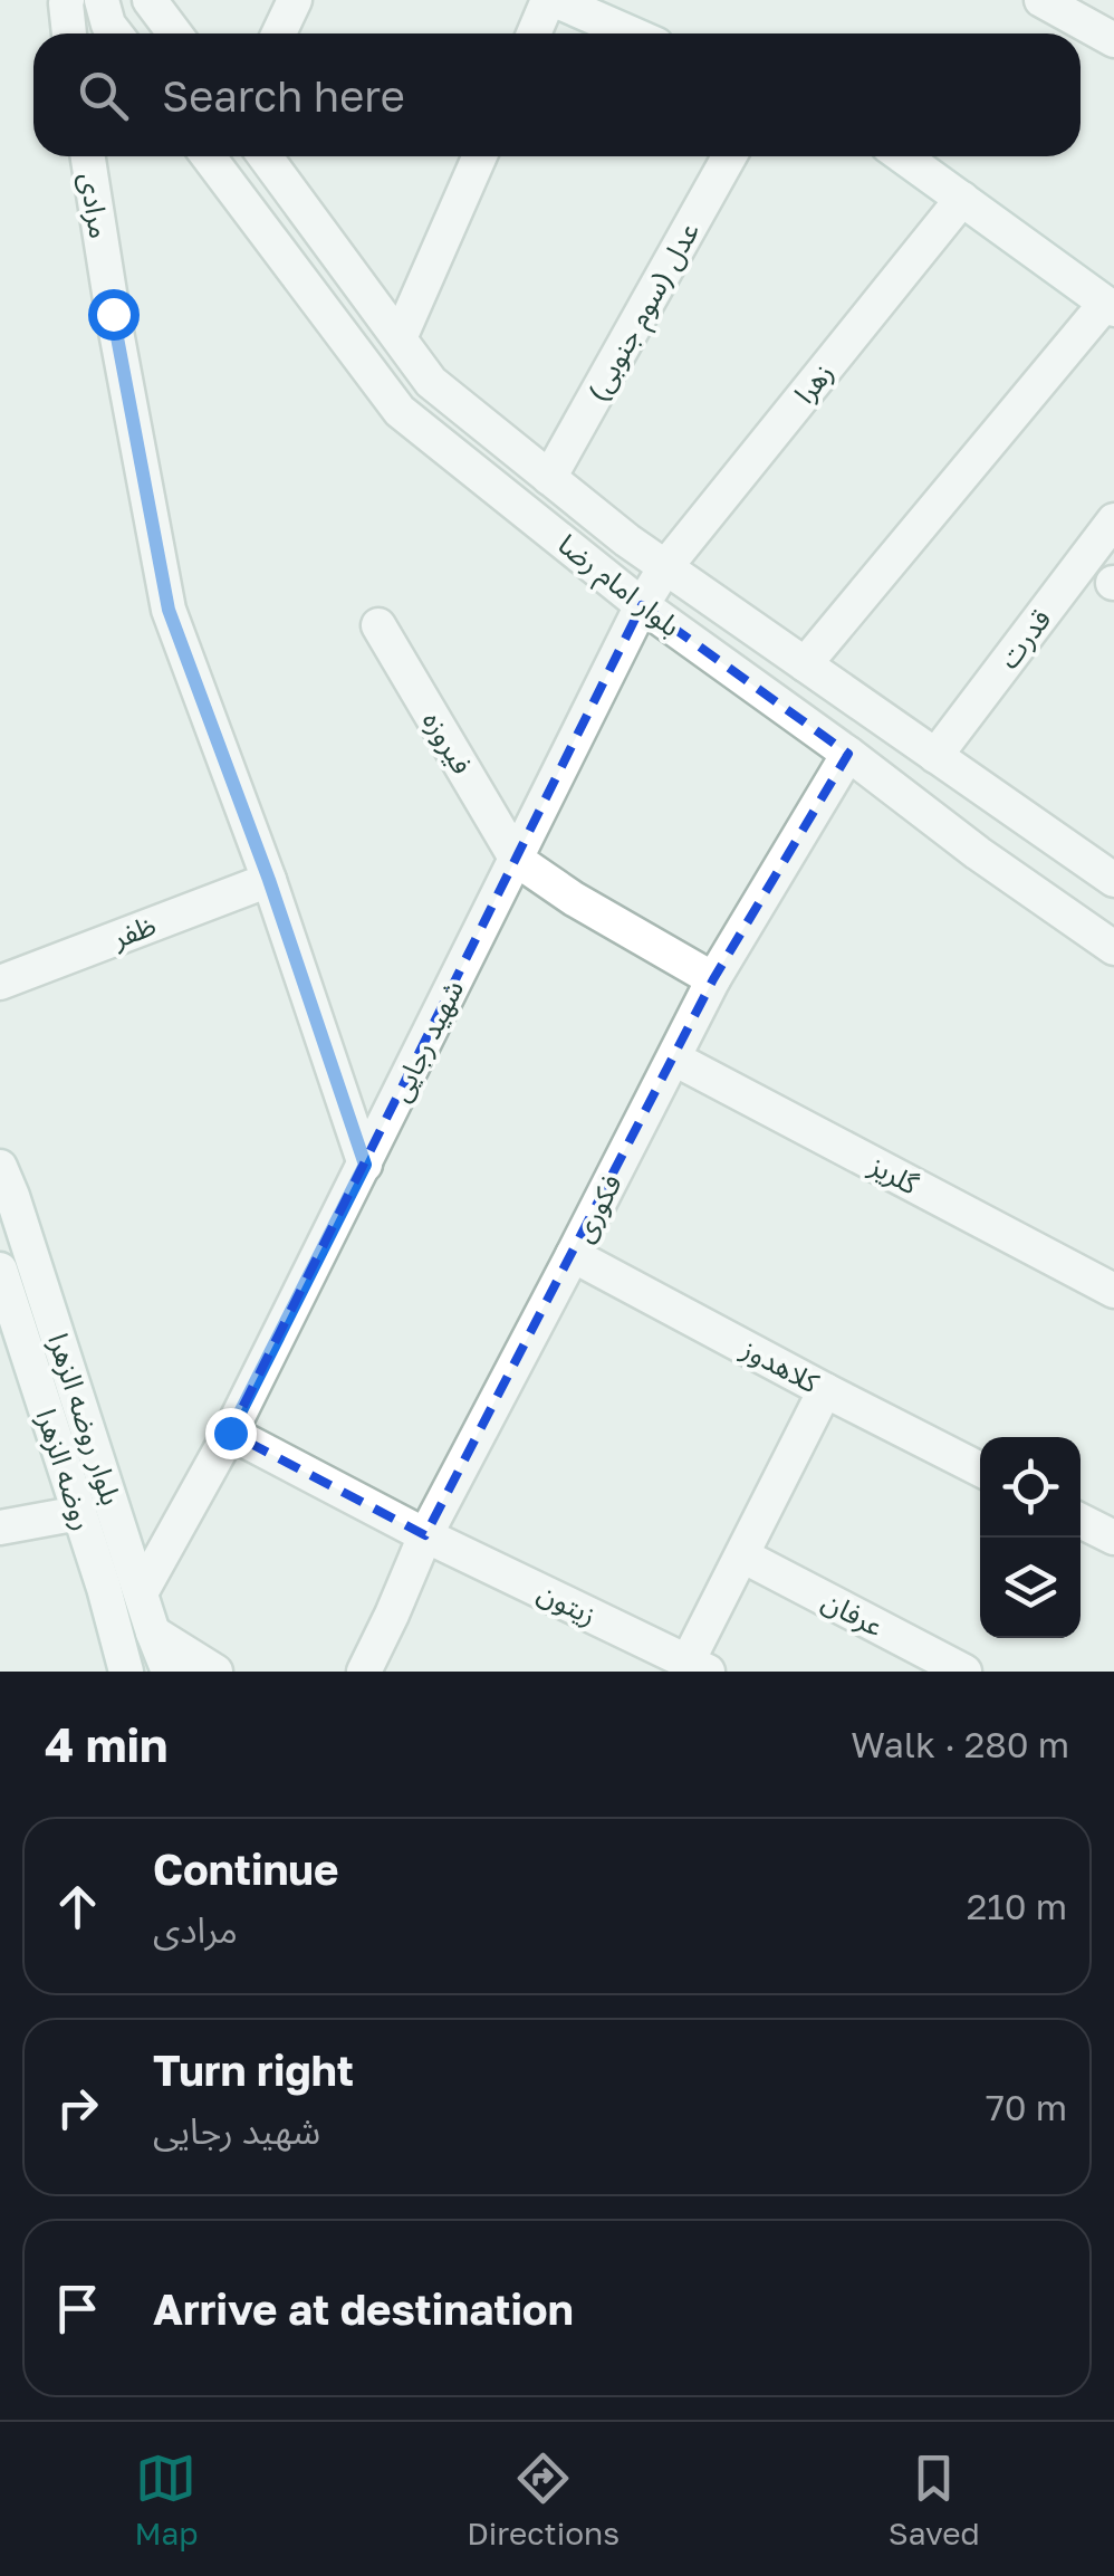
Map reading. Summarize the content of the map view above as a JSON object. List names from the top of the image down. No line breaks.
{"streets":{"street":["مرادی","عدل (سوم جنوبی)","زهرا","بلوار امام رضا","قدرت","فیروزه","ظفر","شهید رجایی","گلریز","فکوری","کلاهدوز","بلوار روضه الزهرا","روضه الزهرا","زیتون","عرفان"]},"crossings":[["مرادی","ظفر"],["مرادی","شهید رجایی"],["عدل (سوم جنوبی)","بلوار امام رضا"],["زهرا","بلوار امام رضا"],["زهرا","شهید رجایی"],["بلوار امام رضا","قدرت"],["بلوار امام رضا","شهید رجایی"],["بلوار امام رضا","فکوری"],["فیروزه","شهید رجایی"],["شهید رجایی","بلوار روضه الزهرا"],["شهید رجایی","زیتون"],["گلریز","فکوری"],["فکوری","کلاهدوز"],["فکوری","زیتون"]],"page":{"search":"Search here","heading":["4 min","Walk · 280 m"],"list":[["Continue","مرادی","210 m"],["Turn right","شهید رجایی","70 m"],"Arrive at destination"],"nav":["Map","Directions","Saved"]}}
